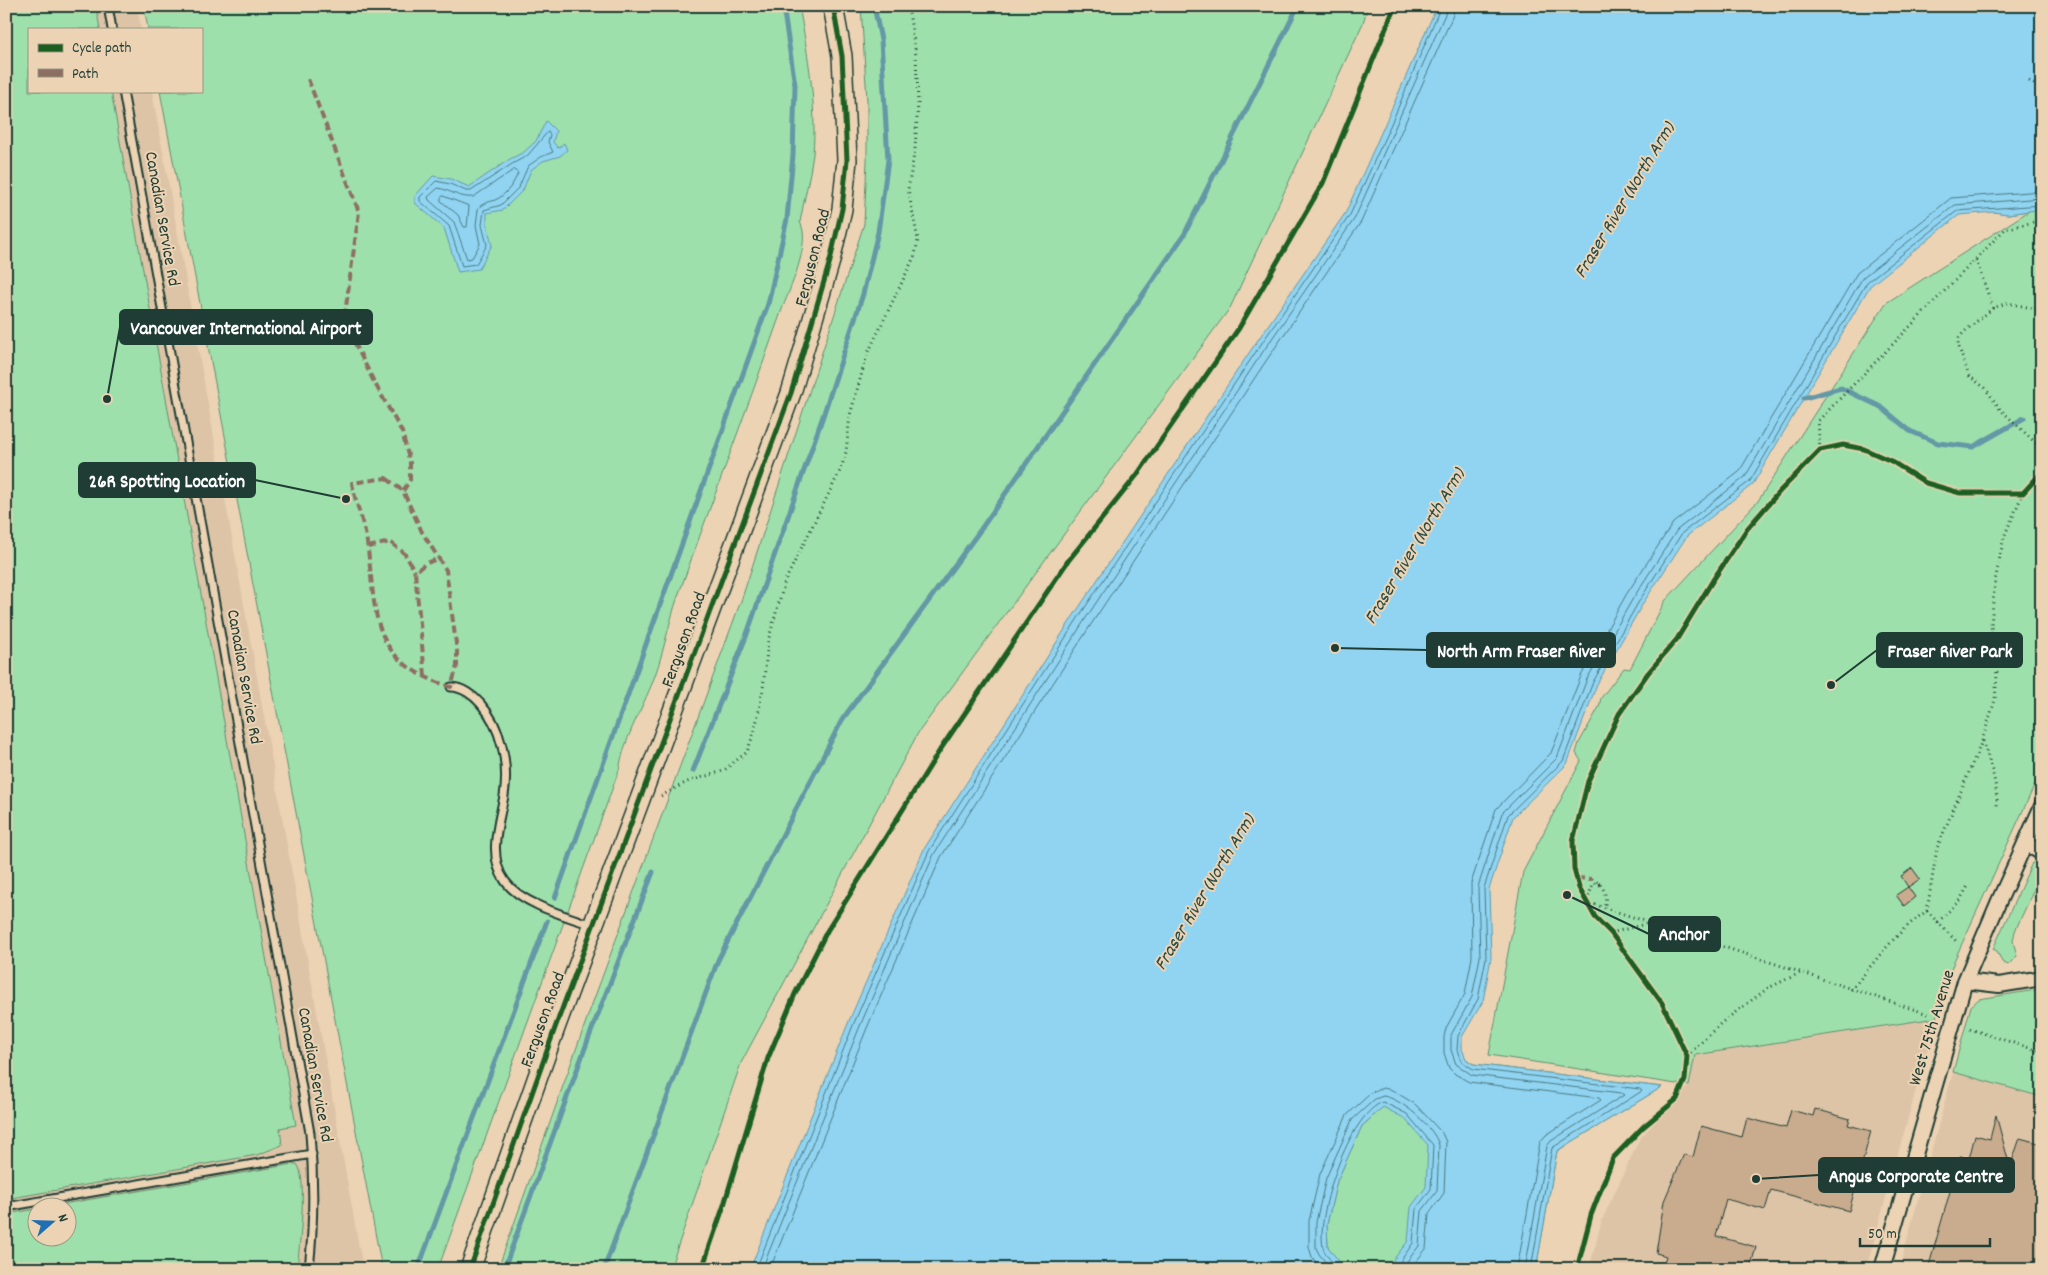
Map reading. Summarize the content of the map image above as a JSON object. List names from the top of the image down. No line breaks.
{"streets":{"street":["Ferguson Road","West 75th Avenue"],"lane":["Canadian Service Rd"]},"water":["Fraser River (North Arm)"],"places":["Vancouver International Airport","26R Spotting Location","North Arm Fraser River","Fraser River Park","Anchor","Angus Corporate Centre"],"legend":["Cycle path","Path"],"scale_bar":"50 m","north":"right"}
